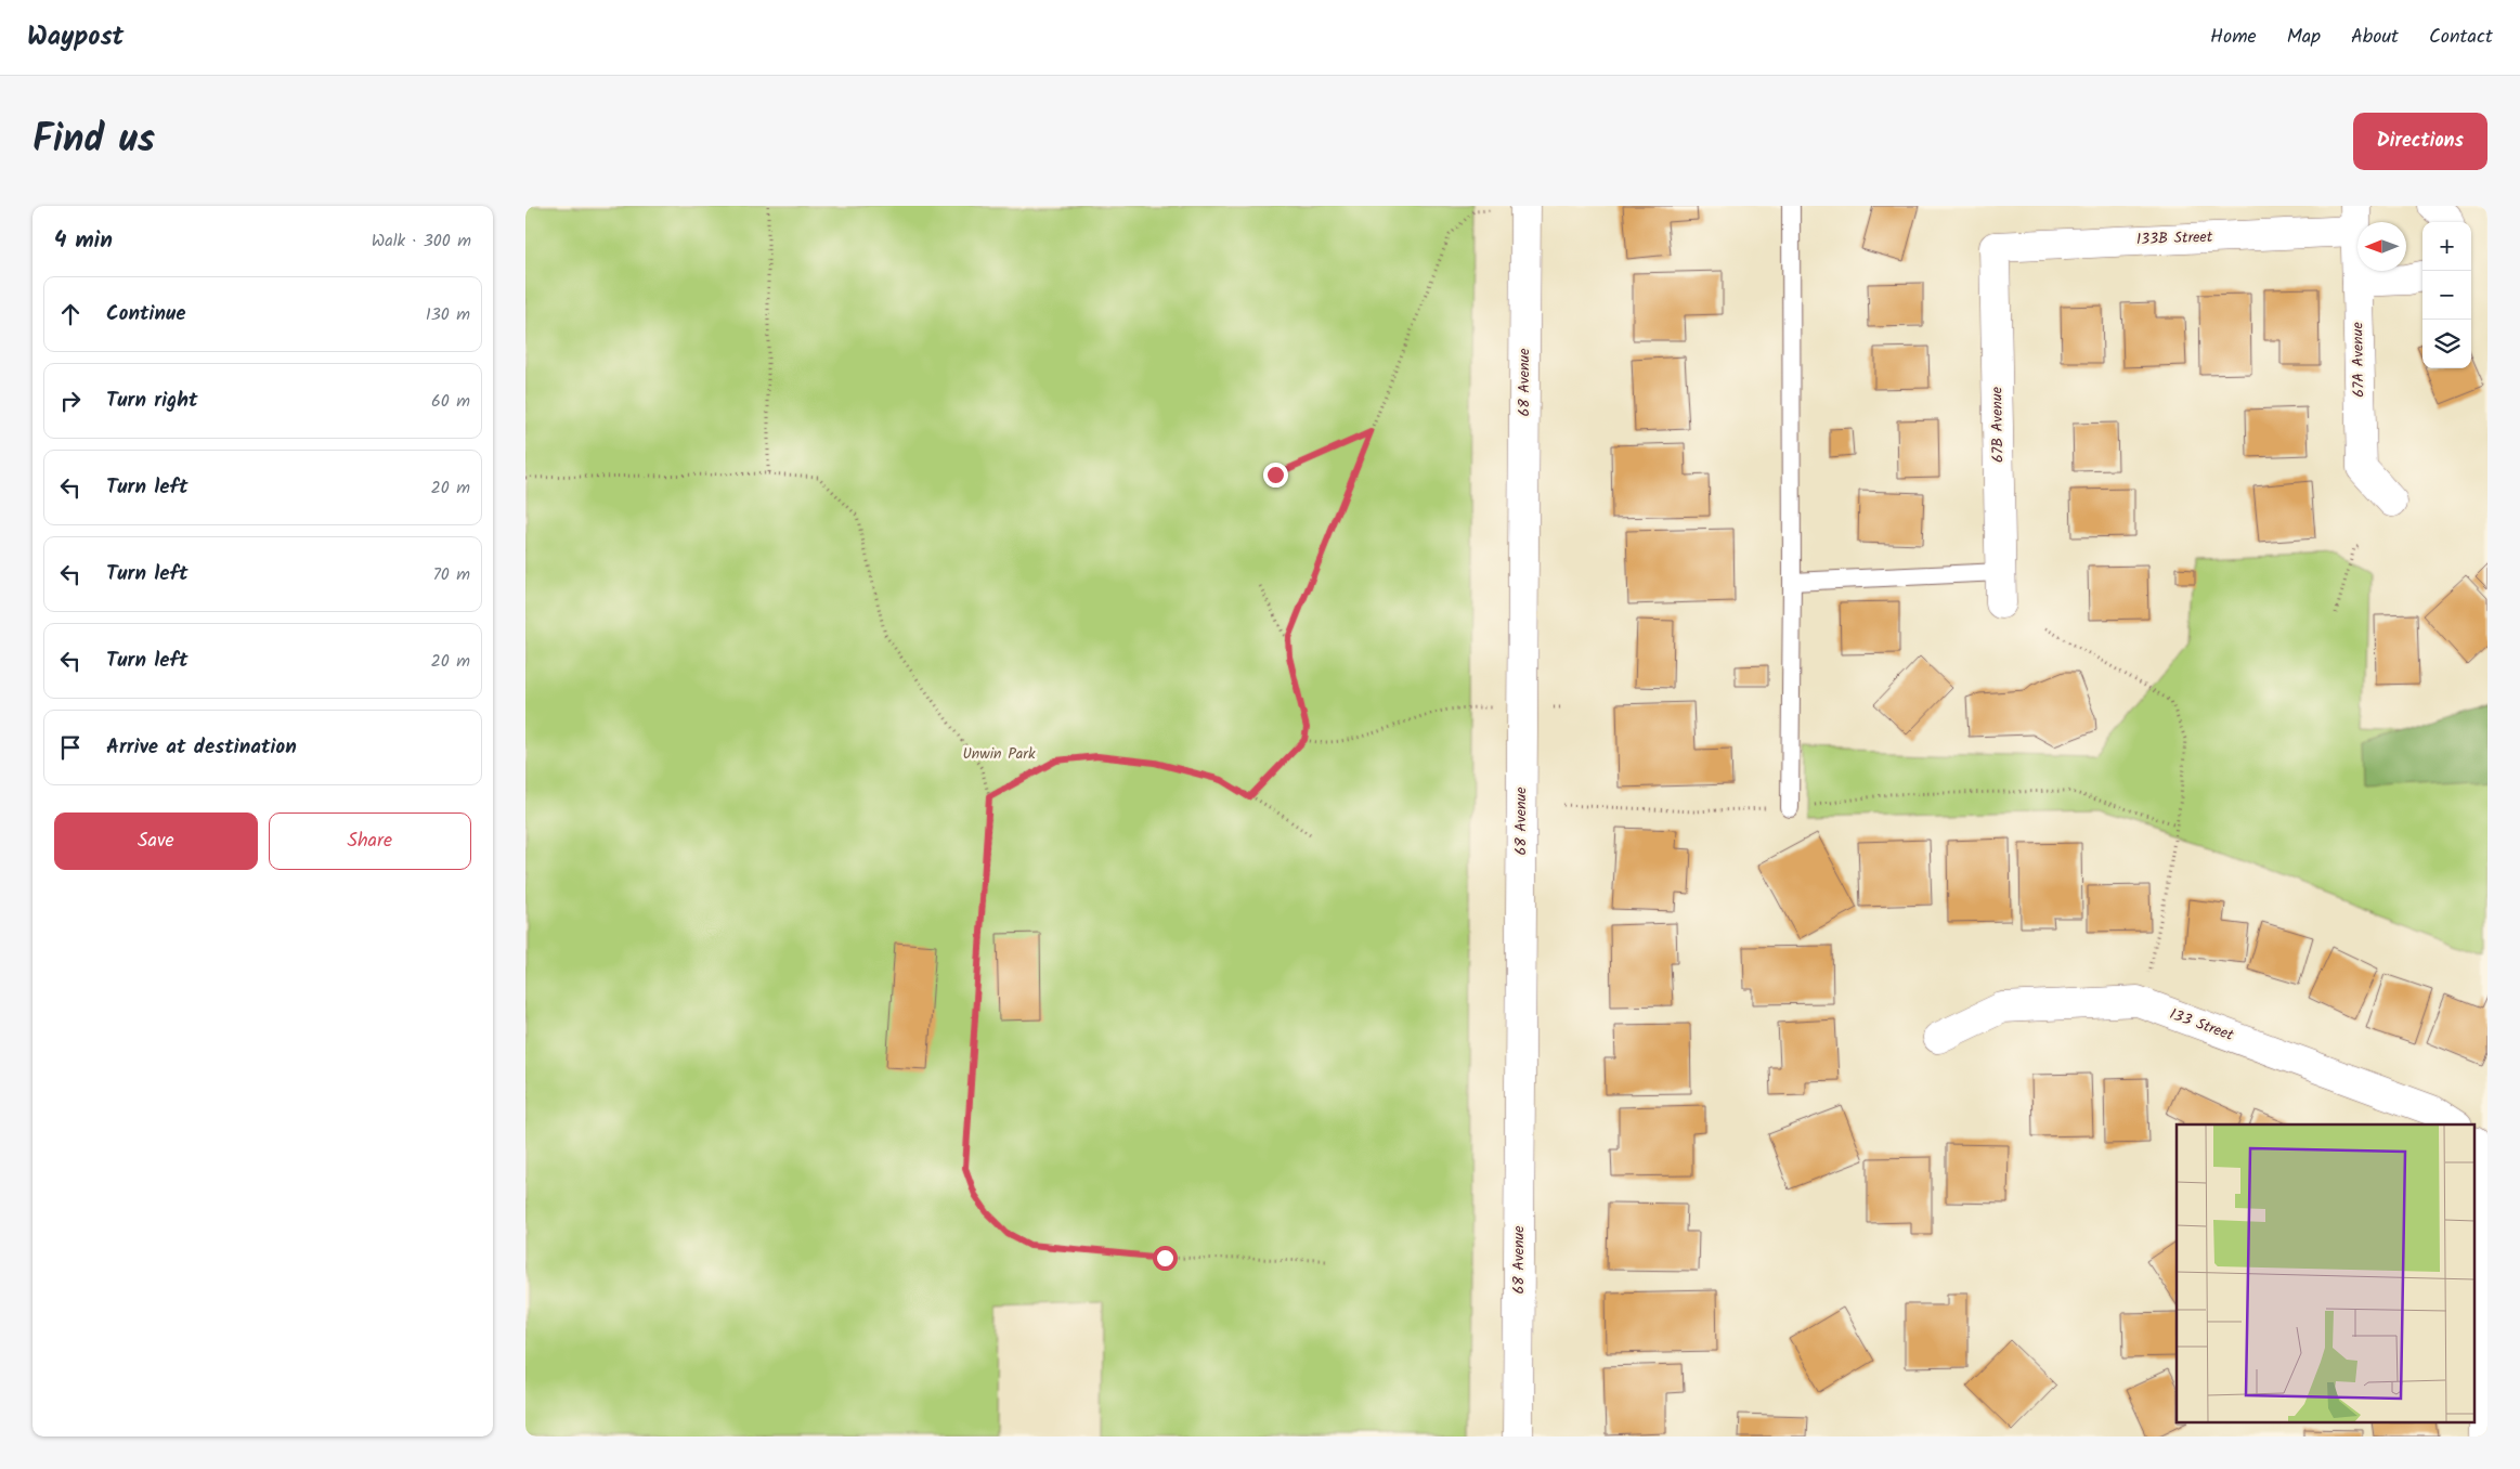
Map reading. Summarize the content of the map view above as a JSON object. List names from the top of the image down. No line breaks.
{"streets":{"street":["133B Street","67A Avenue","68 Avenue","67B Avenue","133 Street"]},"crossings":[["133B Street","67A Avenue"],["133B Street","67B Avenue"]],"parks":["Unwin Park"],"north":"left","page":{"header":"Waypost","nav":["Home","Map","About","Contact"],"title":"Find us","buttons":["Directions",["Save","Share"]],"heading":["4 min","Walk · 300 m"],"map_buttons":["+","−"],"list":[["Continue","130 m"],["Turn right","60 m"],["Turn left","20 m"],["Turn left","70 m"],["Turn left","20 m"],"Arrive at destination"]}}
